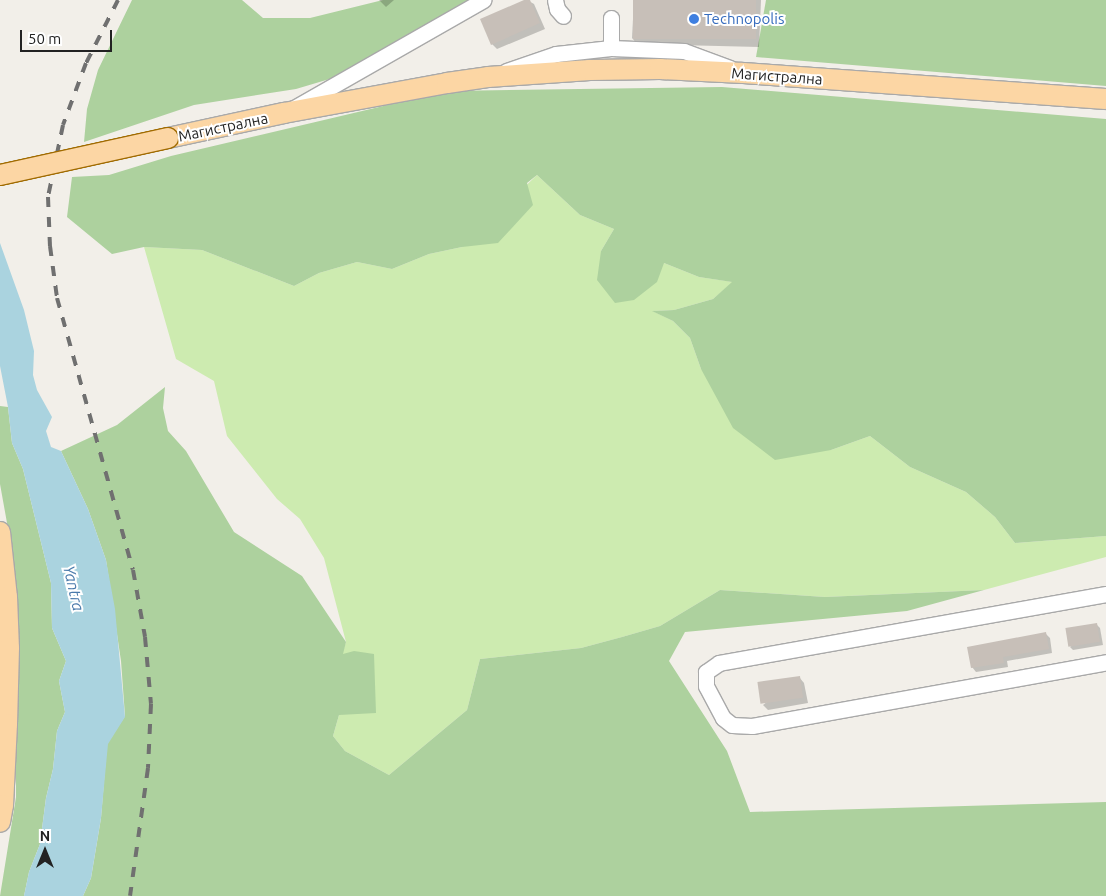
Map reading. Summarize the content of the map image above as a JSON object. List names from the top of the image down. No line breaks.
{"streets":{"main road":["Магистрална"]},"water":["Yantra"],"places":["Technopolis"],"scale_bar":"50 m","north":"top"}
